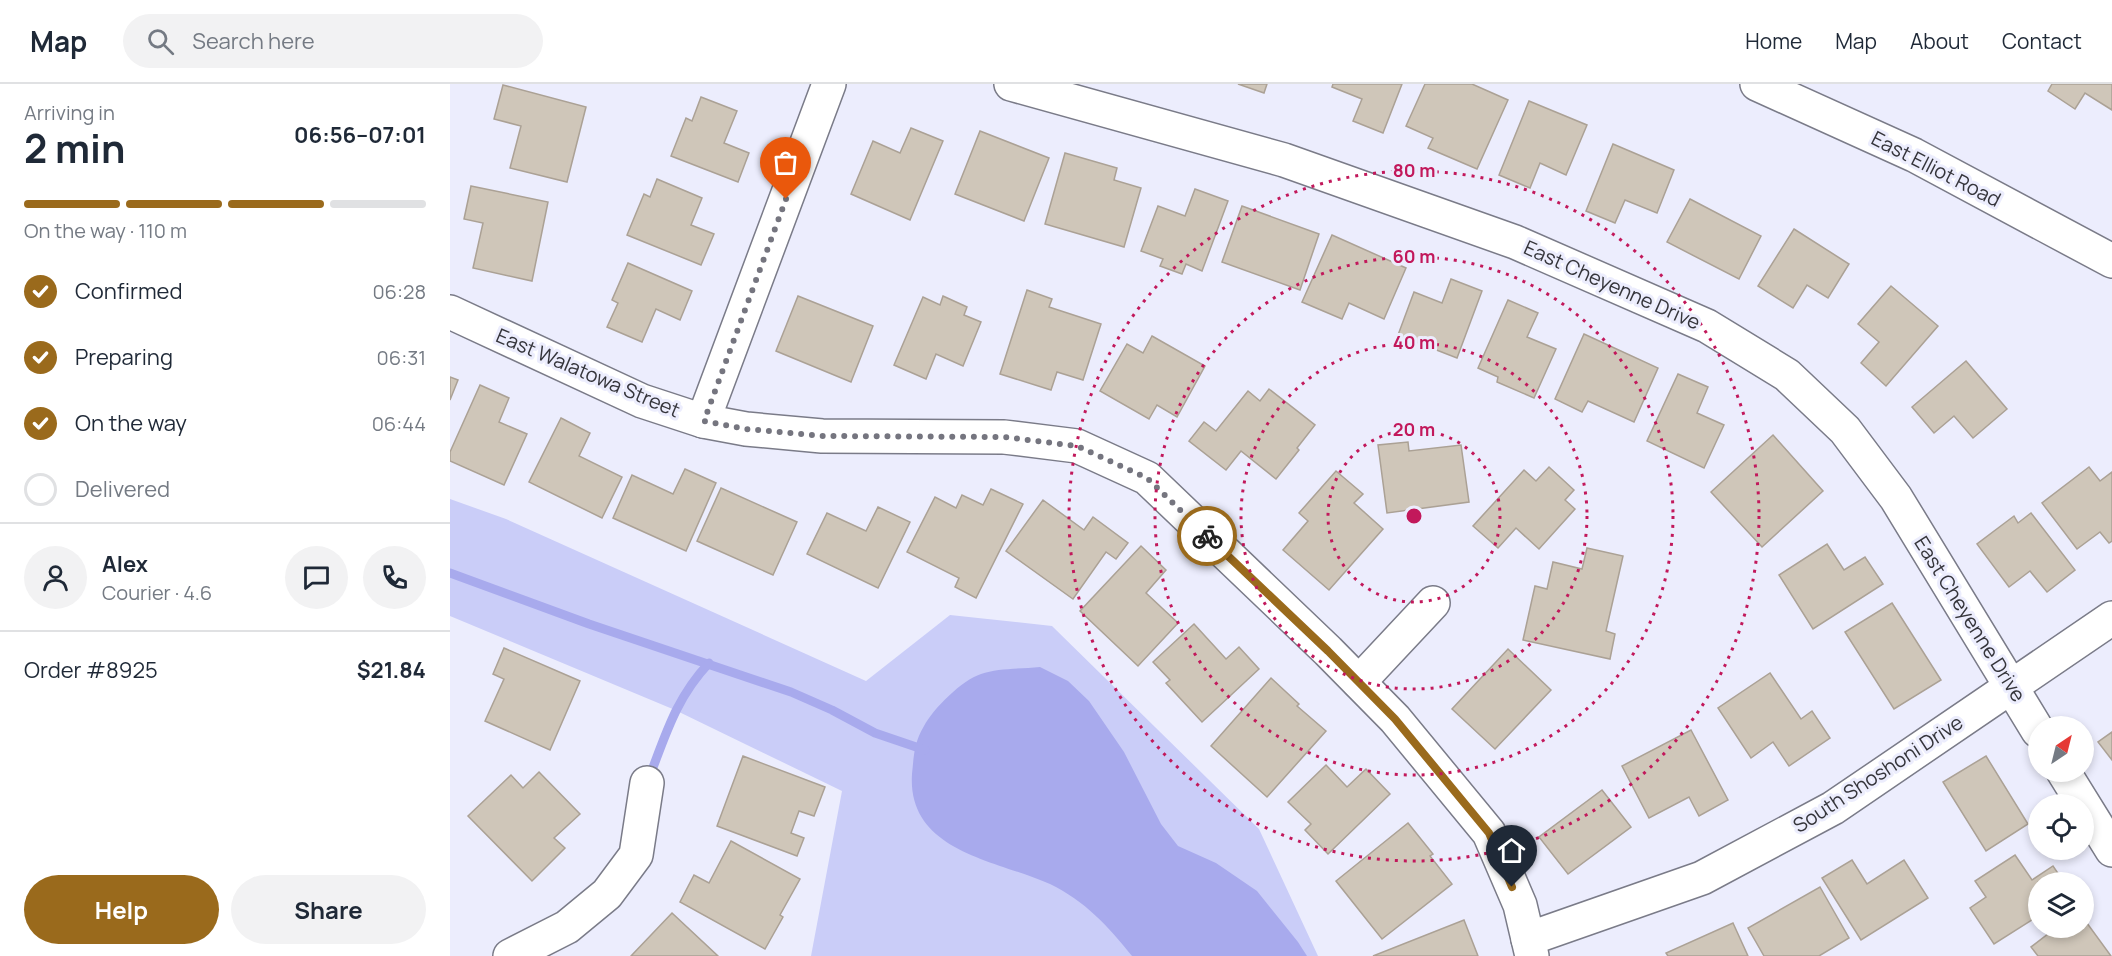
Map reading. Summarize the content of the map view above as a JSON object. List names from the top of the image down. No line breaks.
{"streets":{"street":["East Elliot Road","East Cheyenne Drive","East Walatowa Street","South Shoshoni Drive"]},"crossings":[["East Cheyenne Drive","South Shoshoni Drive"],["East Walatowa Street","South Shoshoni Drive"]],"north":"top right","page":{"header":"Map","search":"Search here","nav":["Home","Map","About","Contact"],"heading":["2 min","Arriving in","06:56–07:01"],"panel":["Alex","Courier · 4.6","Order #8925","$21.84"],"bar":"On the way · 110 m","list":[["Confirmed","06:28"],["Preparing","06:31"],["On the way","06:44"],"Delivered"],"buttons":["Help","Share"]},"rings":["80 m","60 m","40 m","20 m"]}
